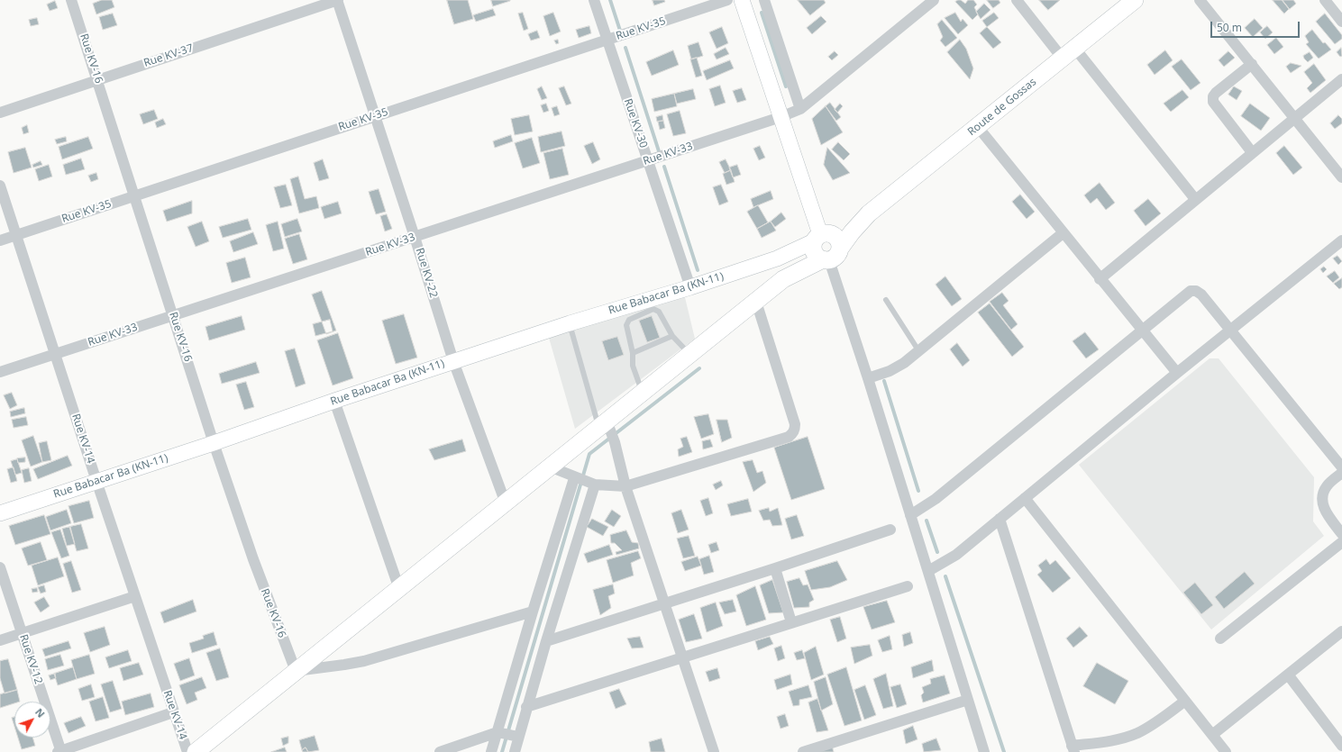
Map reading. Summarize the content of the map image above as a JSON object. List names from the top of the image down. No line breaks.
{"streets":{"main road":["Route de Gossas"],"street":["Rue KV-35","Rue KV-37","Rue KV-16","Rue KV-30","Rue KV-33","Rue KV-22","Rue Babacar Ba (KN-11)","Rue KV-14","Rue KV-12"]},"crossings":[["Rue KV-35","Rue KV-16"],["Rue KV-35","Rue KV-30"],["Rue KV-35","Rue KV-22"],["Rue KV-35","Rue KV-14"],["Rue KV-37","Rue KV-16"],["Rue KV-37","Rue KV-22"],["Rue KV-16","Rue KV-33"],["Rue KV-16","Rue Babacar Ba (KN-11)"],["Rue KV-30","Rue KV-33"],["Rue KV-30","Rue Babacar Ba (KN-11)"],["Rue KV-33","Rue KV-22"],["Rue KV-33","Rue KV-14"],["Rue KV-22","Rue Babacar Ba (KN-11)"],["Rue Babacar Ba (KN-11)","Rue KV-14"]],"scale_bar":"50 m","north":"top right"}
